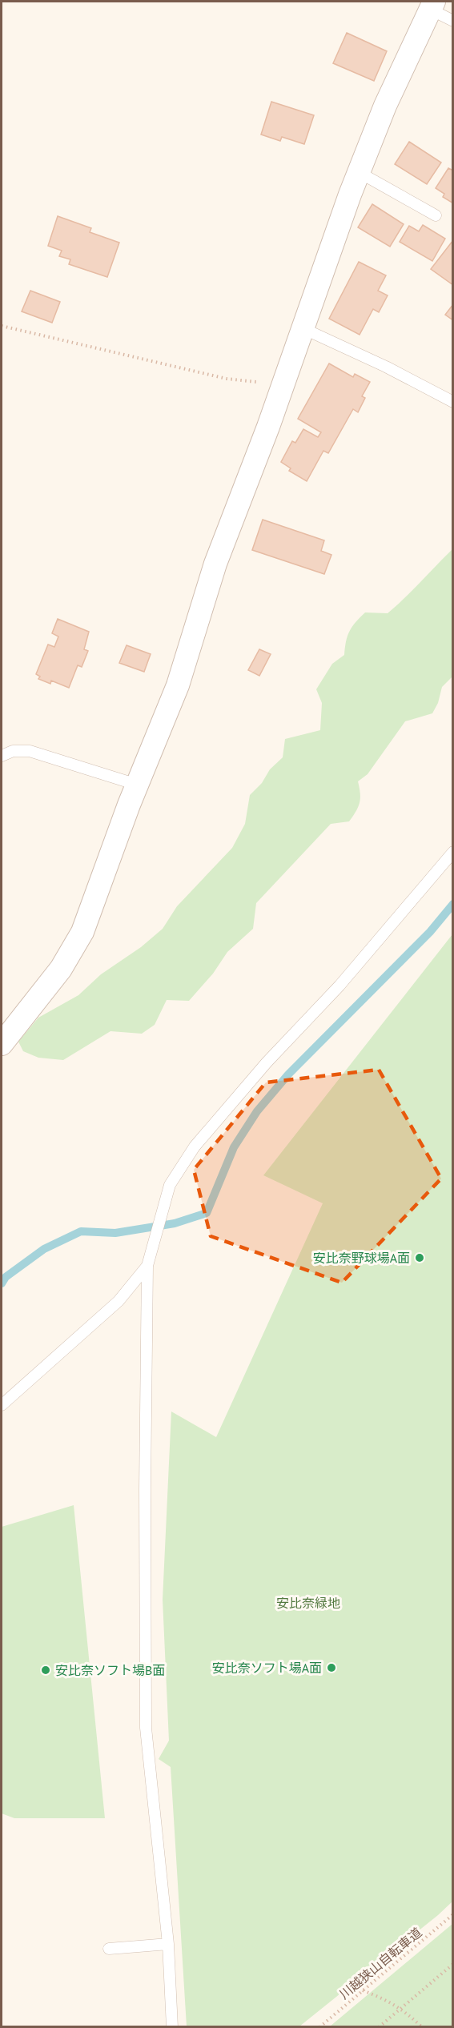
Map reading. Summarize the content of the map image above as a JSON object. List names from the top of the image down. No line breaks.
{"streets":{"path":["川越狭山自転車道"]},"parks":["安比奈緑地"],"places":["安比奈野球場A面","安比奈ソフト場A面","安比奈ソフト場B面"]}
